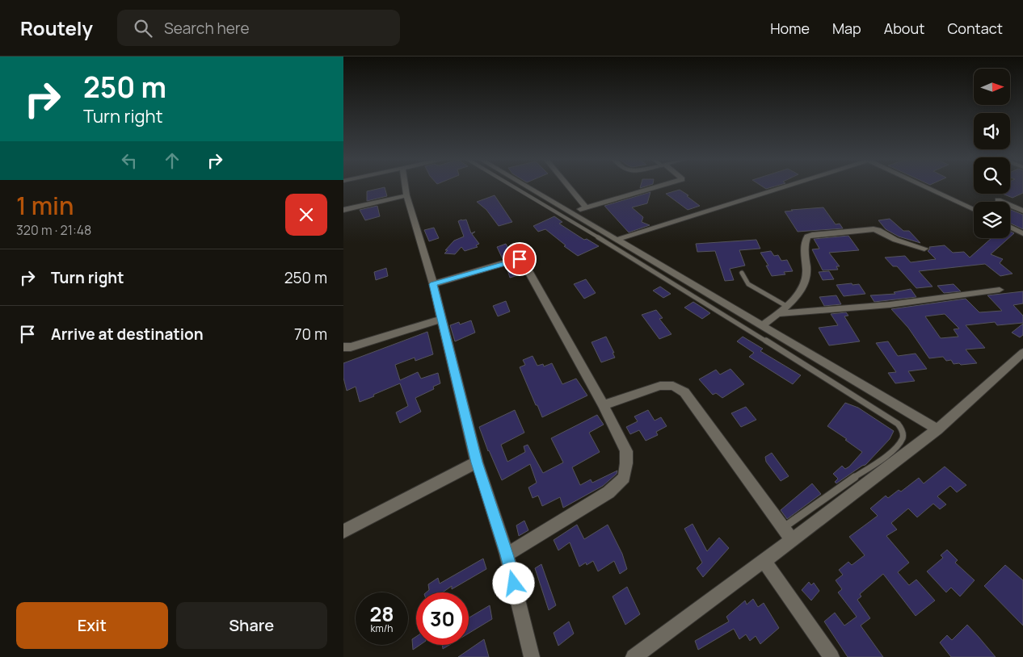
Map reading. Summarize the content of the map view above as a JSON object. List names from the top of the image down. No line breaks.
{"north":"right","page":{"header":"Routely","search":"Search here","nav":["Home","Map","About","Contact"],"turn":["250 m","Turn right"],"heading":["1 min","320 m · 21:48"],"list":[{"name":"Turn right","value":"250 m"},{"name":"Arrive at destination","value":"70 m"}],"speed":"28 km/h","limit":"30","buttons":["Exit","Share"]}}
